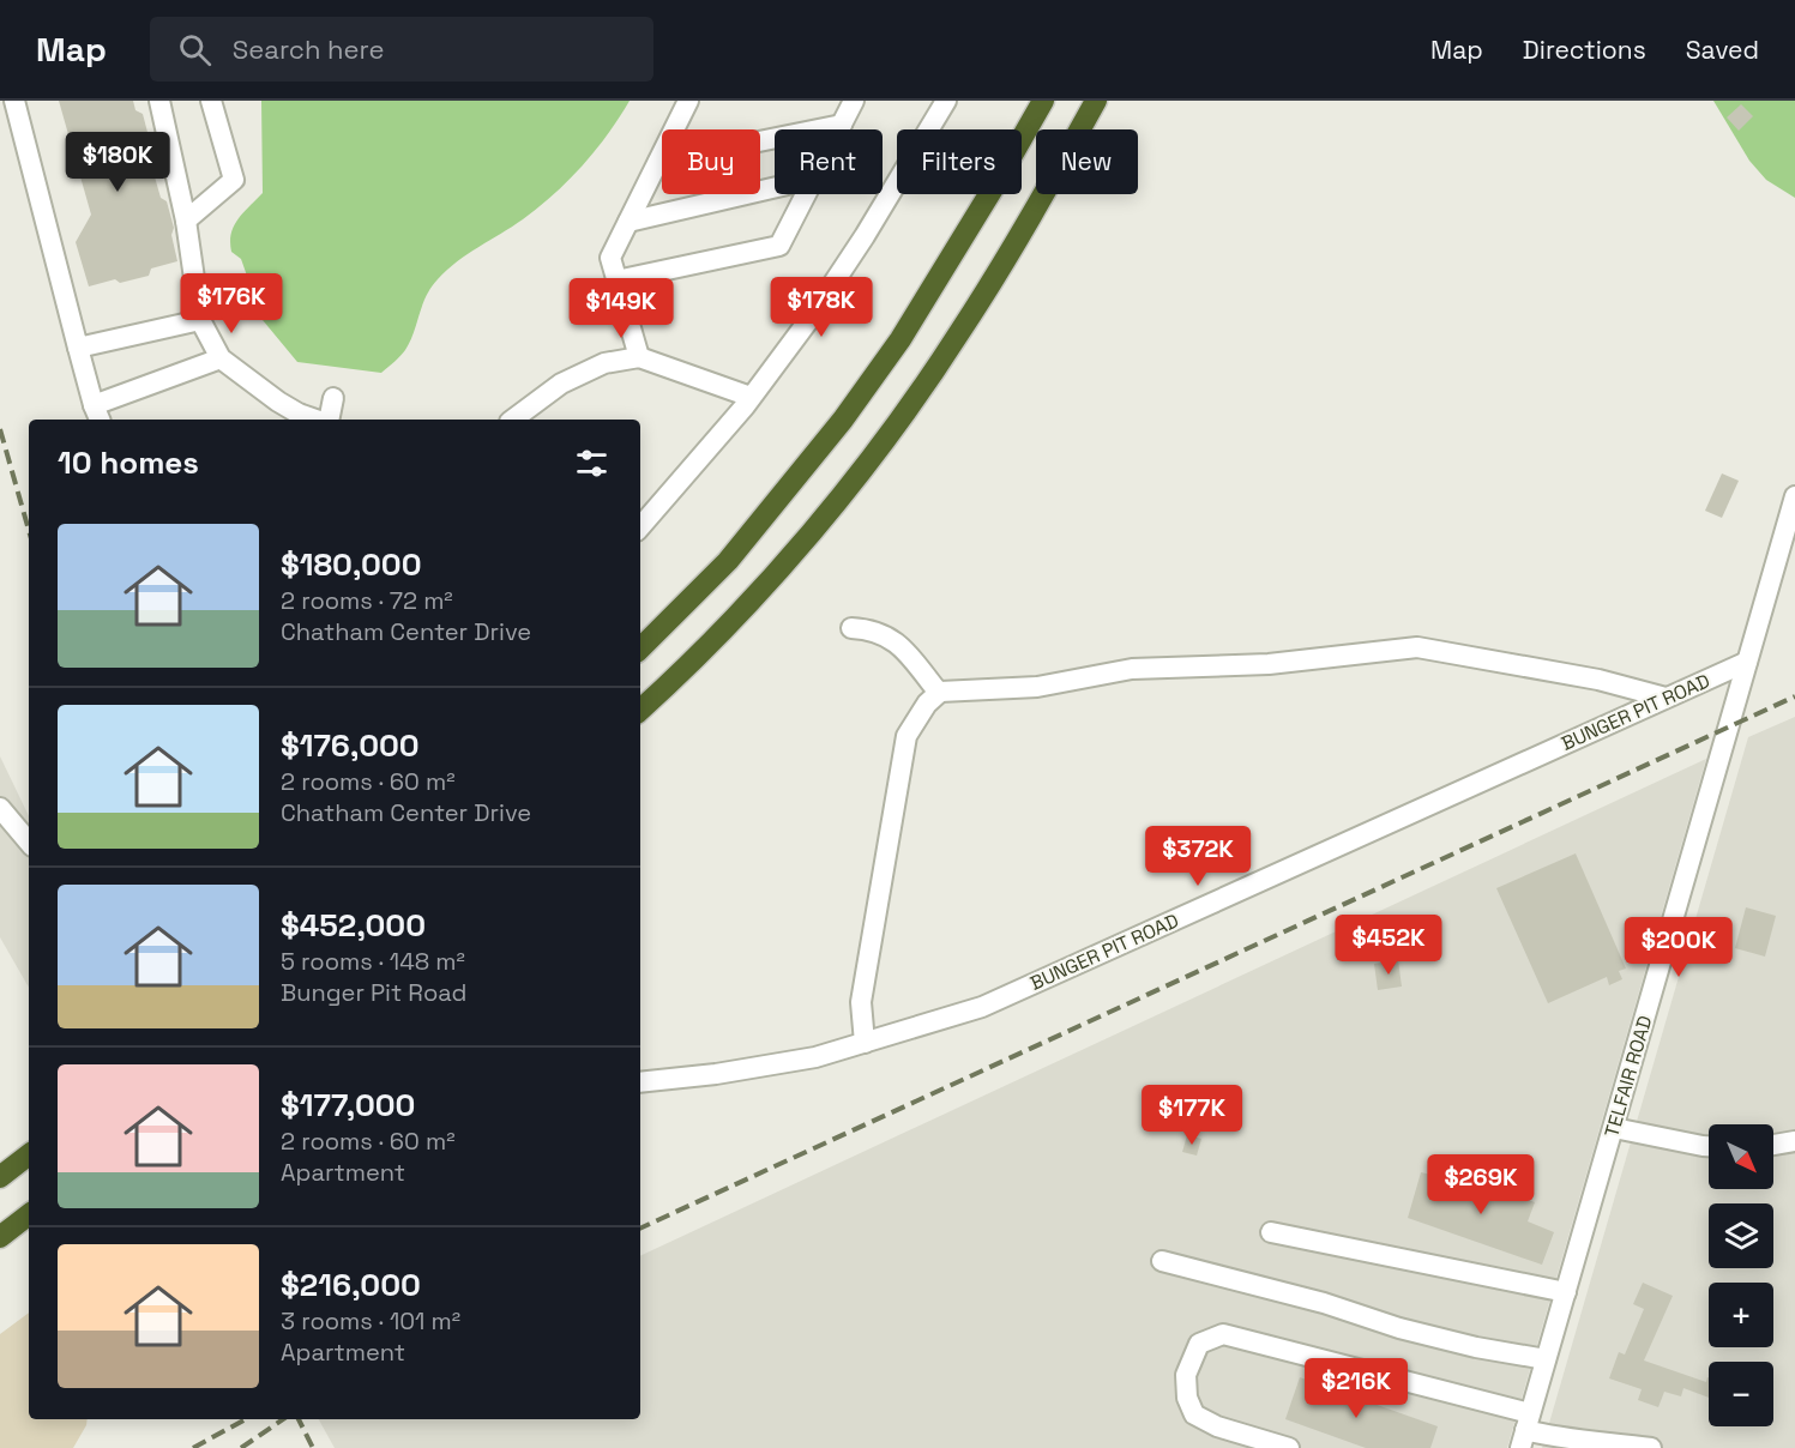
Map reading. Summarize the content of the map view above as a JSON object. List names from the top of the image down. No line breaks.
{"streets":{"street":["BUNGER PIT ROAD","TELFAIR ROAD"]},"crossings":[["BUNGER PIT ROAD","TELFAIR ROAD"]],"north":"bottom right","page":{"header":"Map","search":"Search here","nav":["Map","Directions","Saved"],"chip":["Buy","Rent","Filters","New"],"price":["$180K","$176K","$178K","$149K","$372K","$452K","$200K","$177K","$269K","$216K"],"heading":"10 homes","list":[{"name":"$180,000","note":"2 rooms · 72 m² · Chatham Center Drive"},{"name":"$176,000","note":"2 rooms · 60 m² · Chatham Center Drive"},{"name":"$452,000","note":"5 rooms · 148 m² · Bunger Pit Road"},{"name":"$177,000","note":"2 rooms · 60 m² · Apartment"},{"name":"$216,000","note":"3 rooms · 101 m² · Apartment"}],"map_buttons":["+","−"]}}
